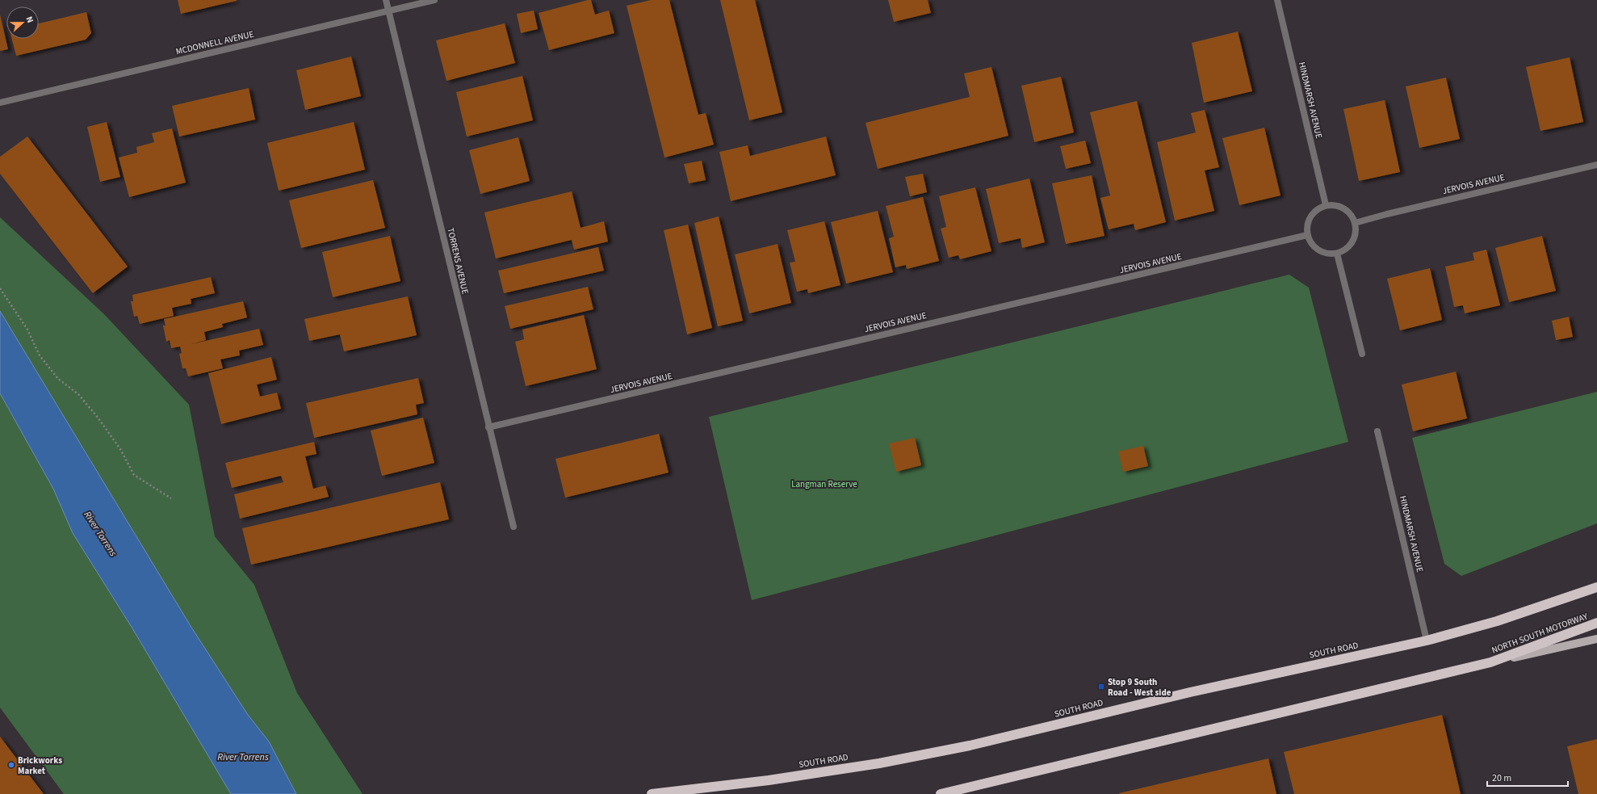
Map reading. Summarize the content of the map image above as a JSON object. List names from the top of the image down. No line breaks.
{"streets":{"highway":["NORTH SOUTH MOTORWAY","SOUTH ROAD"],"street":["MCDONNELL AVENUE","HINDMARSH AVENUE","JERVOIS AVENUE","TORRENS AVENUE"]},"crossings":[["MCDONNELL AVENUE","TORRENS AVENUE"],["HINDMARSH AVENUE","JERVOIS AVENUE"],["HINDMARSH AVENUE","SOUTH ROAD"],["JERVOIS AVENUE","TORRENS AVENUE"]],"water":["River Torrens"],"parks":["Langman Reserve"],"places":{"transit":["Stop 9 South Road - West side"],"other":["Brickworks Market"]},"scale_bar":"20 m","north":"right"}
